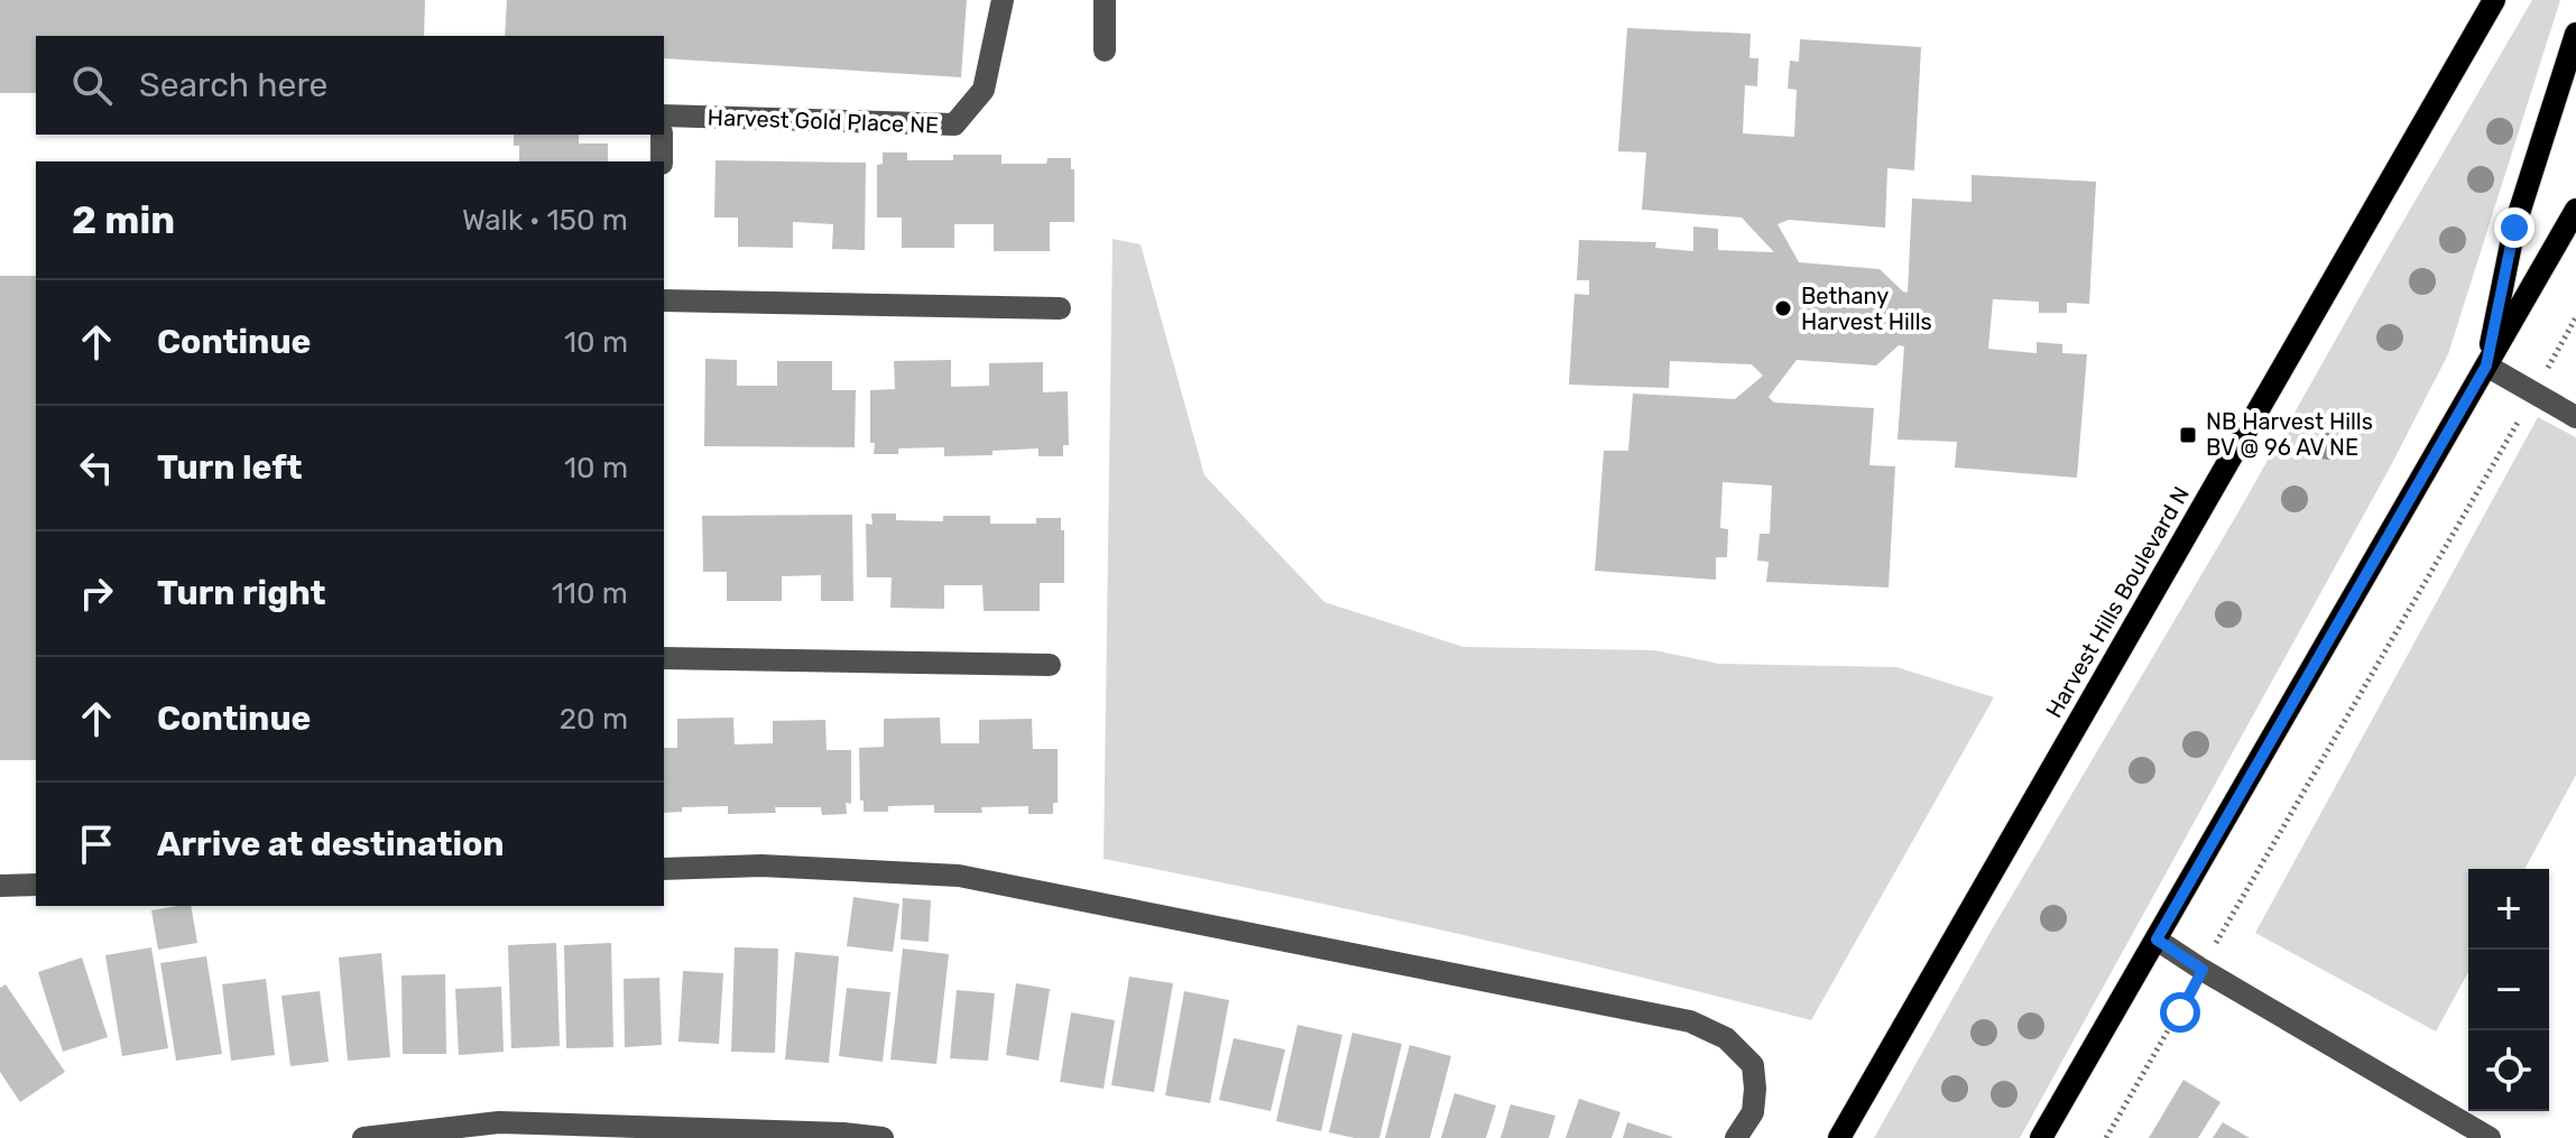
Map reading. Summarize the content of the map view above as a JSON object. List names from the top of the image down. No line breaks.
{"streets":{"main road":["Harvest Hills Boulevard N"],"street":["Harvest Gold Place NE"]},"places":{"other":["Bethany Harvest Hills"],"transit":["NB Harvest Hills BV @ 96 AV NE"]},"page":{"search":"Search here","heading":["2 min","Walk · 150 m"],"list":[["Continue","10 m"],["Turn left","10 m"],["Turn right","110 m"],["Continue","20 m"],"Arrive at destination"],"map_buttons":["+","−"]}}
